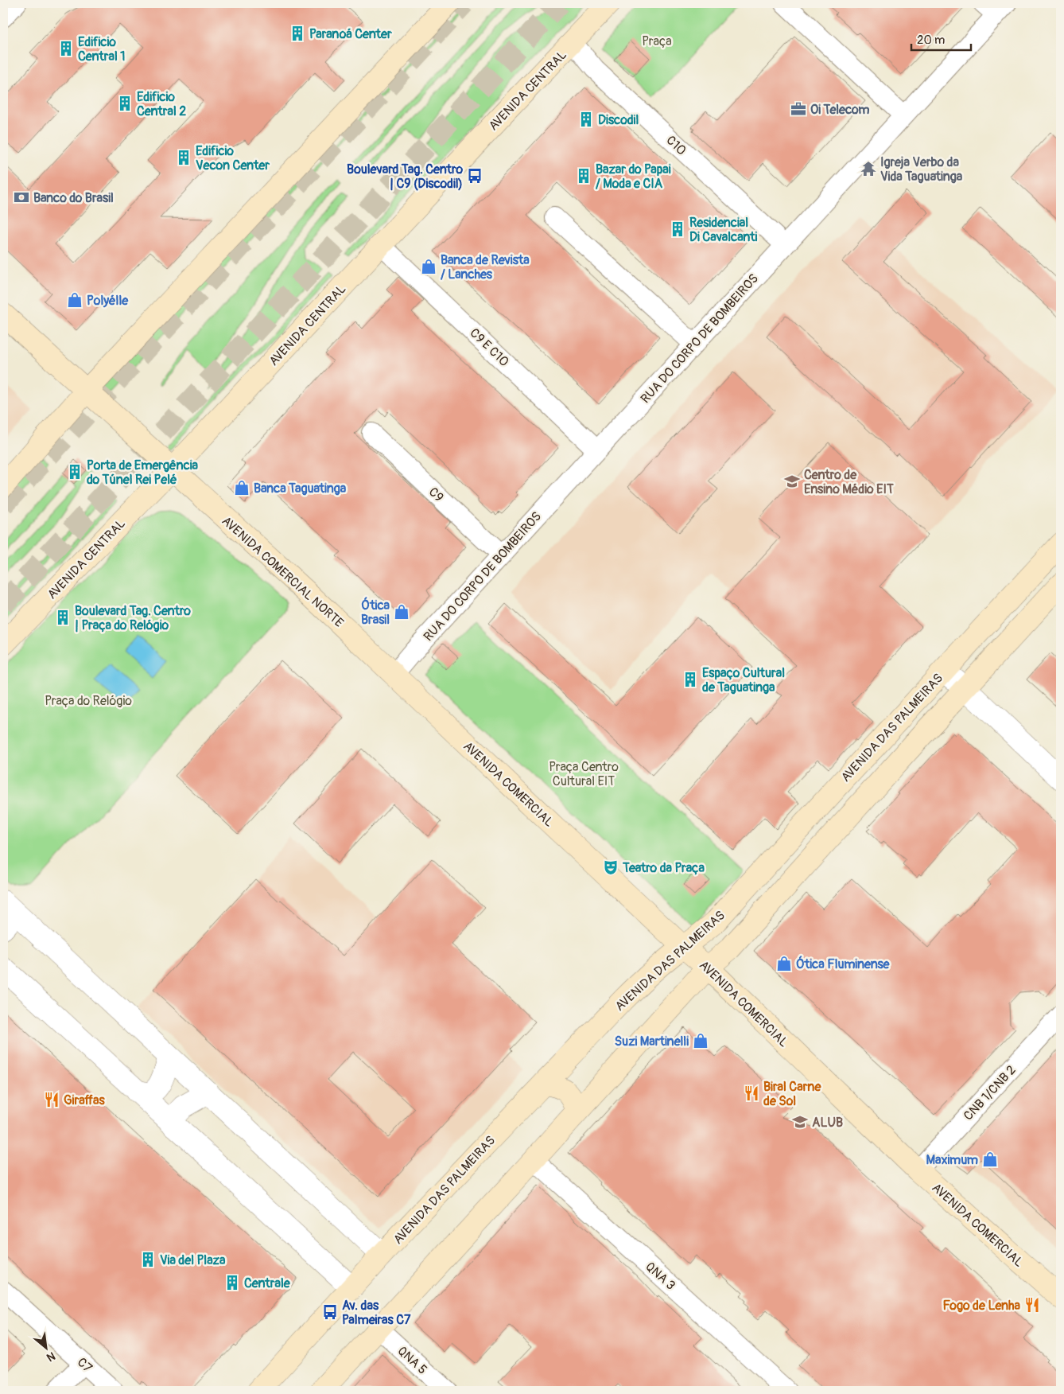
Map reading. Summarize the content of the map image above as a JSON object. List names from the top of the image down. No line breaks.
{"streets":{"main road":["AVENIDA CENTRAL","AVENIDA COMERCIAL NORTE","AVENIDA DAS PALMEIRAS","AVENIDA COMERCIAL"],"street":["C10","RUA DO CORPO DE BOMBEIROS","C9 E C10","C9","CNB 1/CNB 2","QNA 3","QNA 5","C7"]},"crossings":[["AVENIDA CENTRAL","C10"],["AVENIDA CENTRAL","C9 E C10"],["AVENIDA CENTRAL","AVENIDA COMERCIAL NORTE"],["C10","RUA DO CORPO DE BOMBEIROS"],["RUA DO CORPO DE BOMBEIROS","C9 E C10"],["RUA DO CORPO DE BOMBEIROS","C9"],["RUA DO CORPO DE BOMBEIROS","AVENIDA COMERCIAL NORTE"],["RUA DO CORPO DE BOMBEIROS","AVENIDA COMERCIAL"],["AVENIDA COMERCIAL NORTE","AVENIDA COMERCIAL"],["AVENIDA DAS PALMEIRAS","AVENIDA COMERCIAL"],["AVENIDA COMERCIAL","CNB 1/CNB 2"]],"parks":["Praça","Praça do Relógio","Praça Centro Cultural EIT"],"places":{"building":["Paranoá Center","Edificio Central 1","Edificio Central 2","Discodil","Edificio Vecon Center","Bazar do Papai / Moda e CIA","Residencial Di Cavalcanti","Porta de Emergência do Túnel Rei Pelé","Boulevard Tag. Centro | Praça do Relógio","Espaço Cultural de Taguatinga","Via del Plaza","Centrale"],"office":["Oi Telecom"],"temple":["Igreja Verbo da Vida Taguatinga"],"bus stop":["Boulevard Tag. Centro | C9 (Discodil)","Av. das Palmeiras C7"],"bank":["Banco do Brasil"],"shop":["Banca de Revista / Lanches","Polyélle","Banca Taguatinga","Ótica Brasil","Ótica Fluminense","Suzi Martinelli","Maximum"],"school or university":["Centro de Ensino Médio EIT","ALUB"],"theatre":["Teatro da Praça"],"restaurant":["Biral Carne de Sol","Giraffas","Fogo de Lenha"]},"scale_bar":"20 m","north":"bottom right"}
